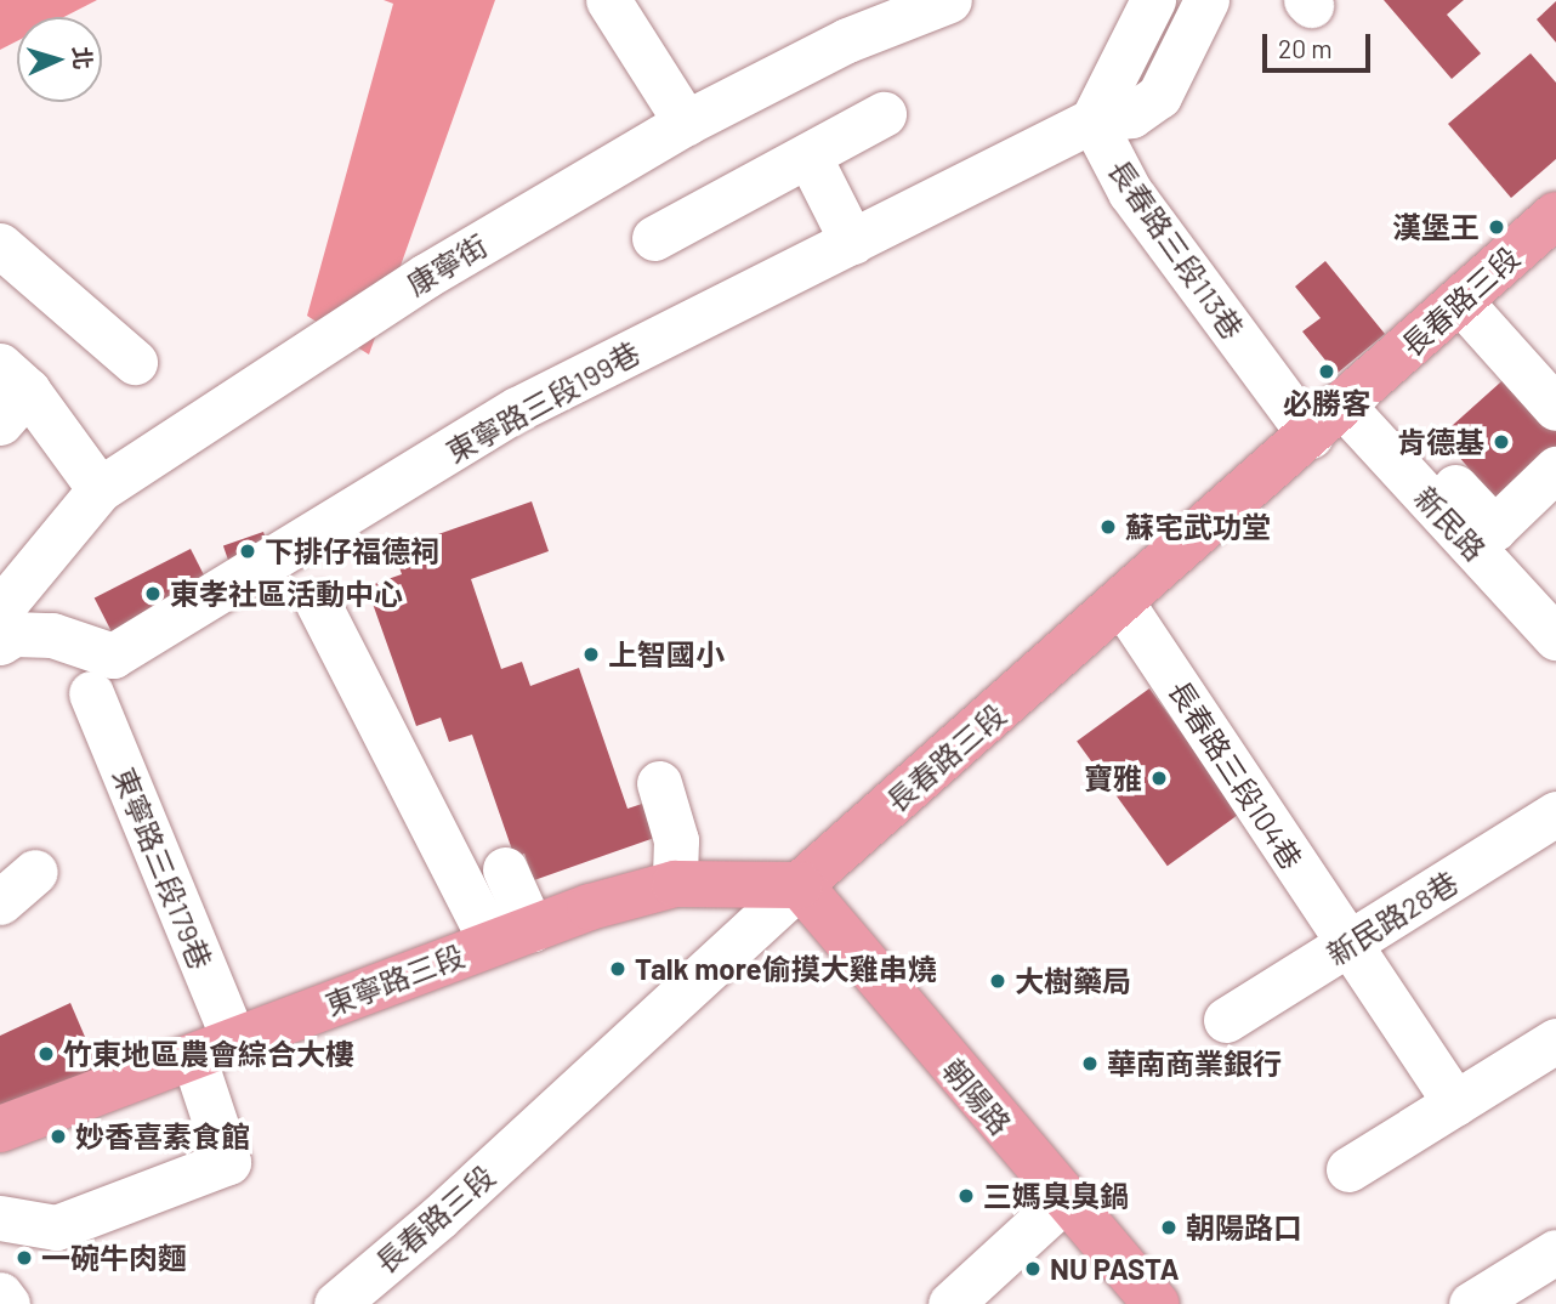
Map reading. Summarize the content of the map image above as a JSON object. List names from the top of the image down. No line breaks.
{"streets":{"main road":["長春路三段","東寧路三段","朝陽路"],"street":["長春路三段113巷","康寧街","東寧路三段199巷","新民路","長春路三段104巷","東寧路三段179巷","新民路28巷"]},"crossings":[["長春路三段113巷","長春路三段"],["長春路三段113巷","東寧路三段199巷"],["長春路三段113巷","新民路"],["長春路三段","新民路"],["長春路三段","長春路三段104巷"],["長春路三段","東寧路三段"],["長春路三段","朝陽路"],["長春路三段104巷","新民路28巷"],["東寧路三段179巷","東寧路三段"],["東寧路三段","朝陽路"]],"places":["漢堡王","必勝客","肯德基","蘇宅武功堂","下排仔福德祠","東孝社區活動中心","上智國小","寶雅","Talk more偷摸大雞串燒","大樹藥局","竹東地區農會綜合大樓","華南商業銀行","妙香喜素食館","三媽臭臭鍋","朝陽路口","一碗牛肉麵","NU PASTA"],"scale_bar":"20 m","north":"right"}
